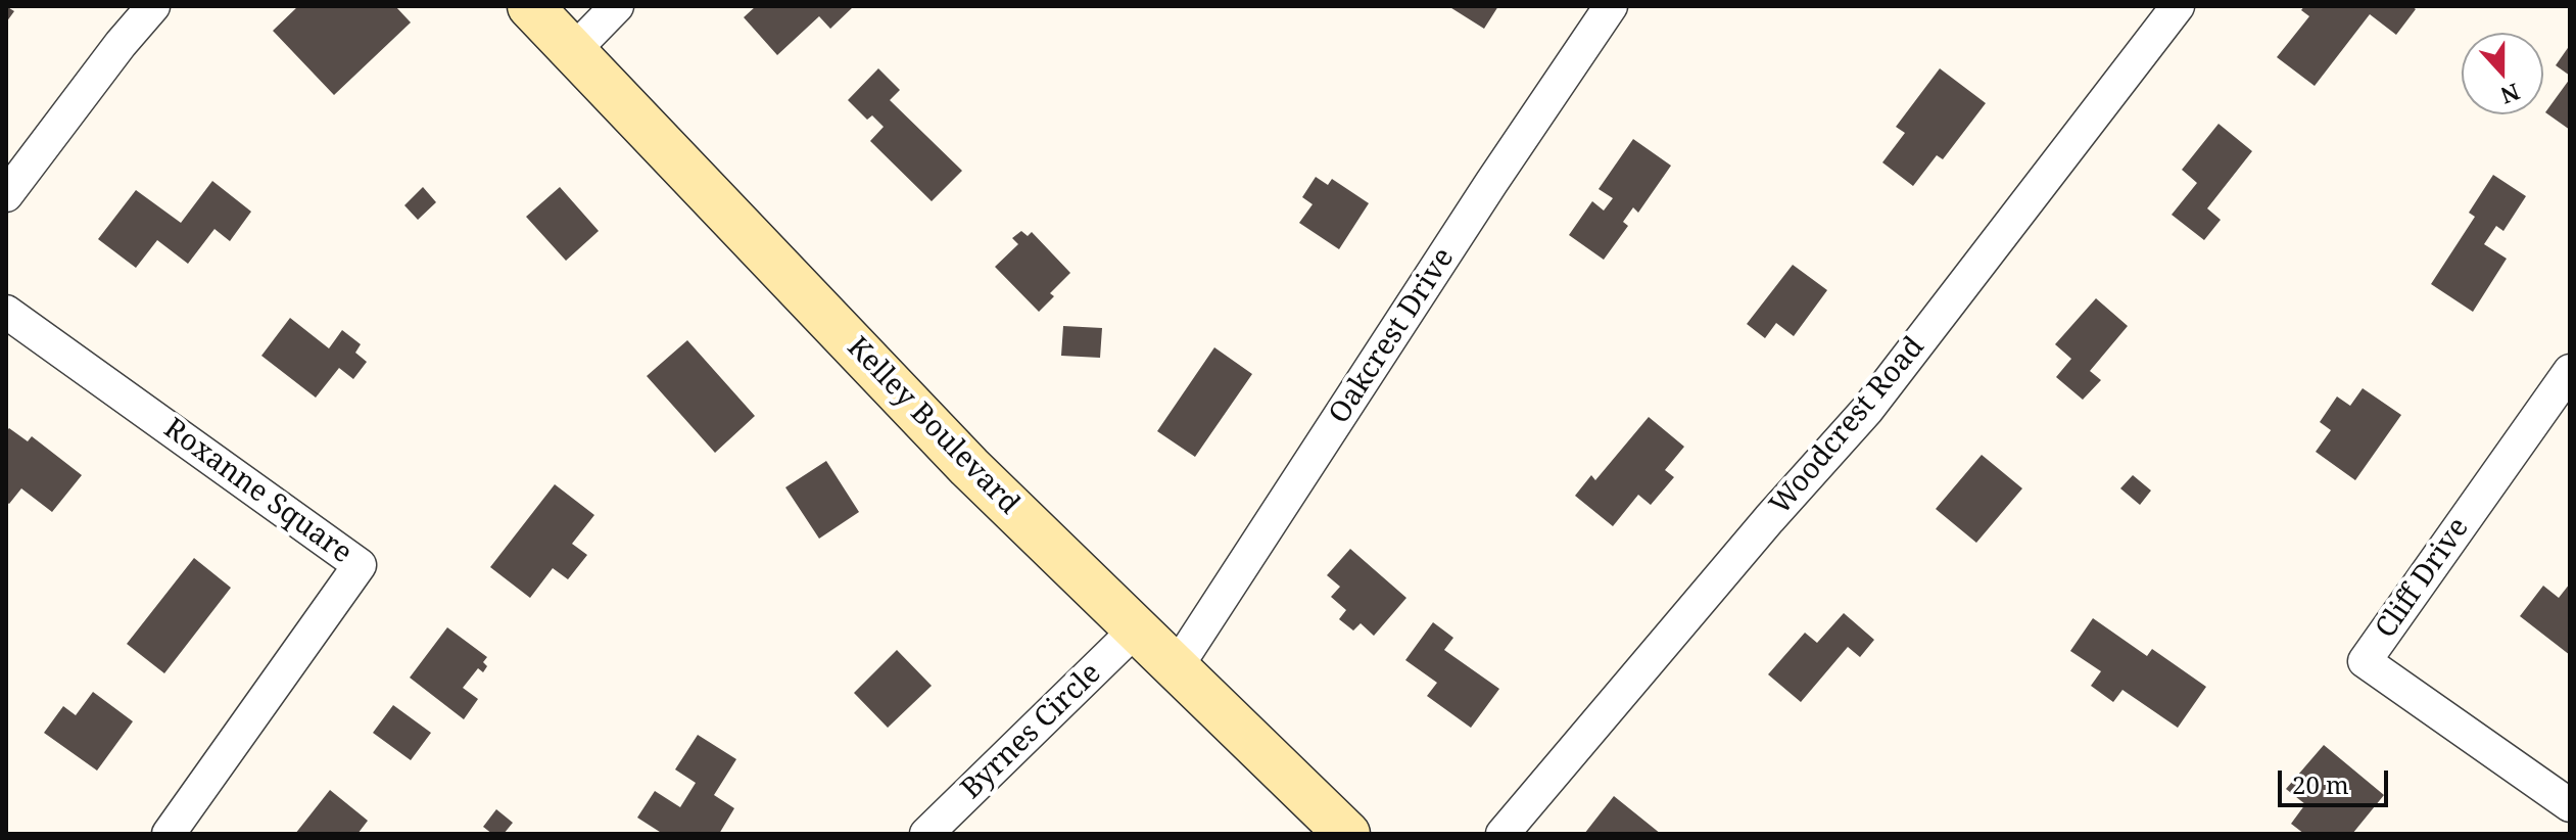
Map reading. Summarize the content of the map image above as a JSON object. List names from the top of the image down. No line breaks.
{"streets":{"main road":["Kelley Boulevard"],"street":["Oakcrest Drive","Woodcrest Road","Roxanne Square","Cliff Drive","Byrnes Circle"]},"crossings":[["Oakcrest Drive","Kelley Boulevard"],["Kelley Boulevard","Byrnes Circle"]],"scale_bar":"20 m","north":"bottom"}
